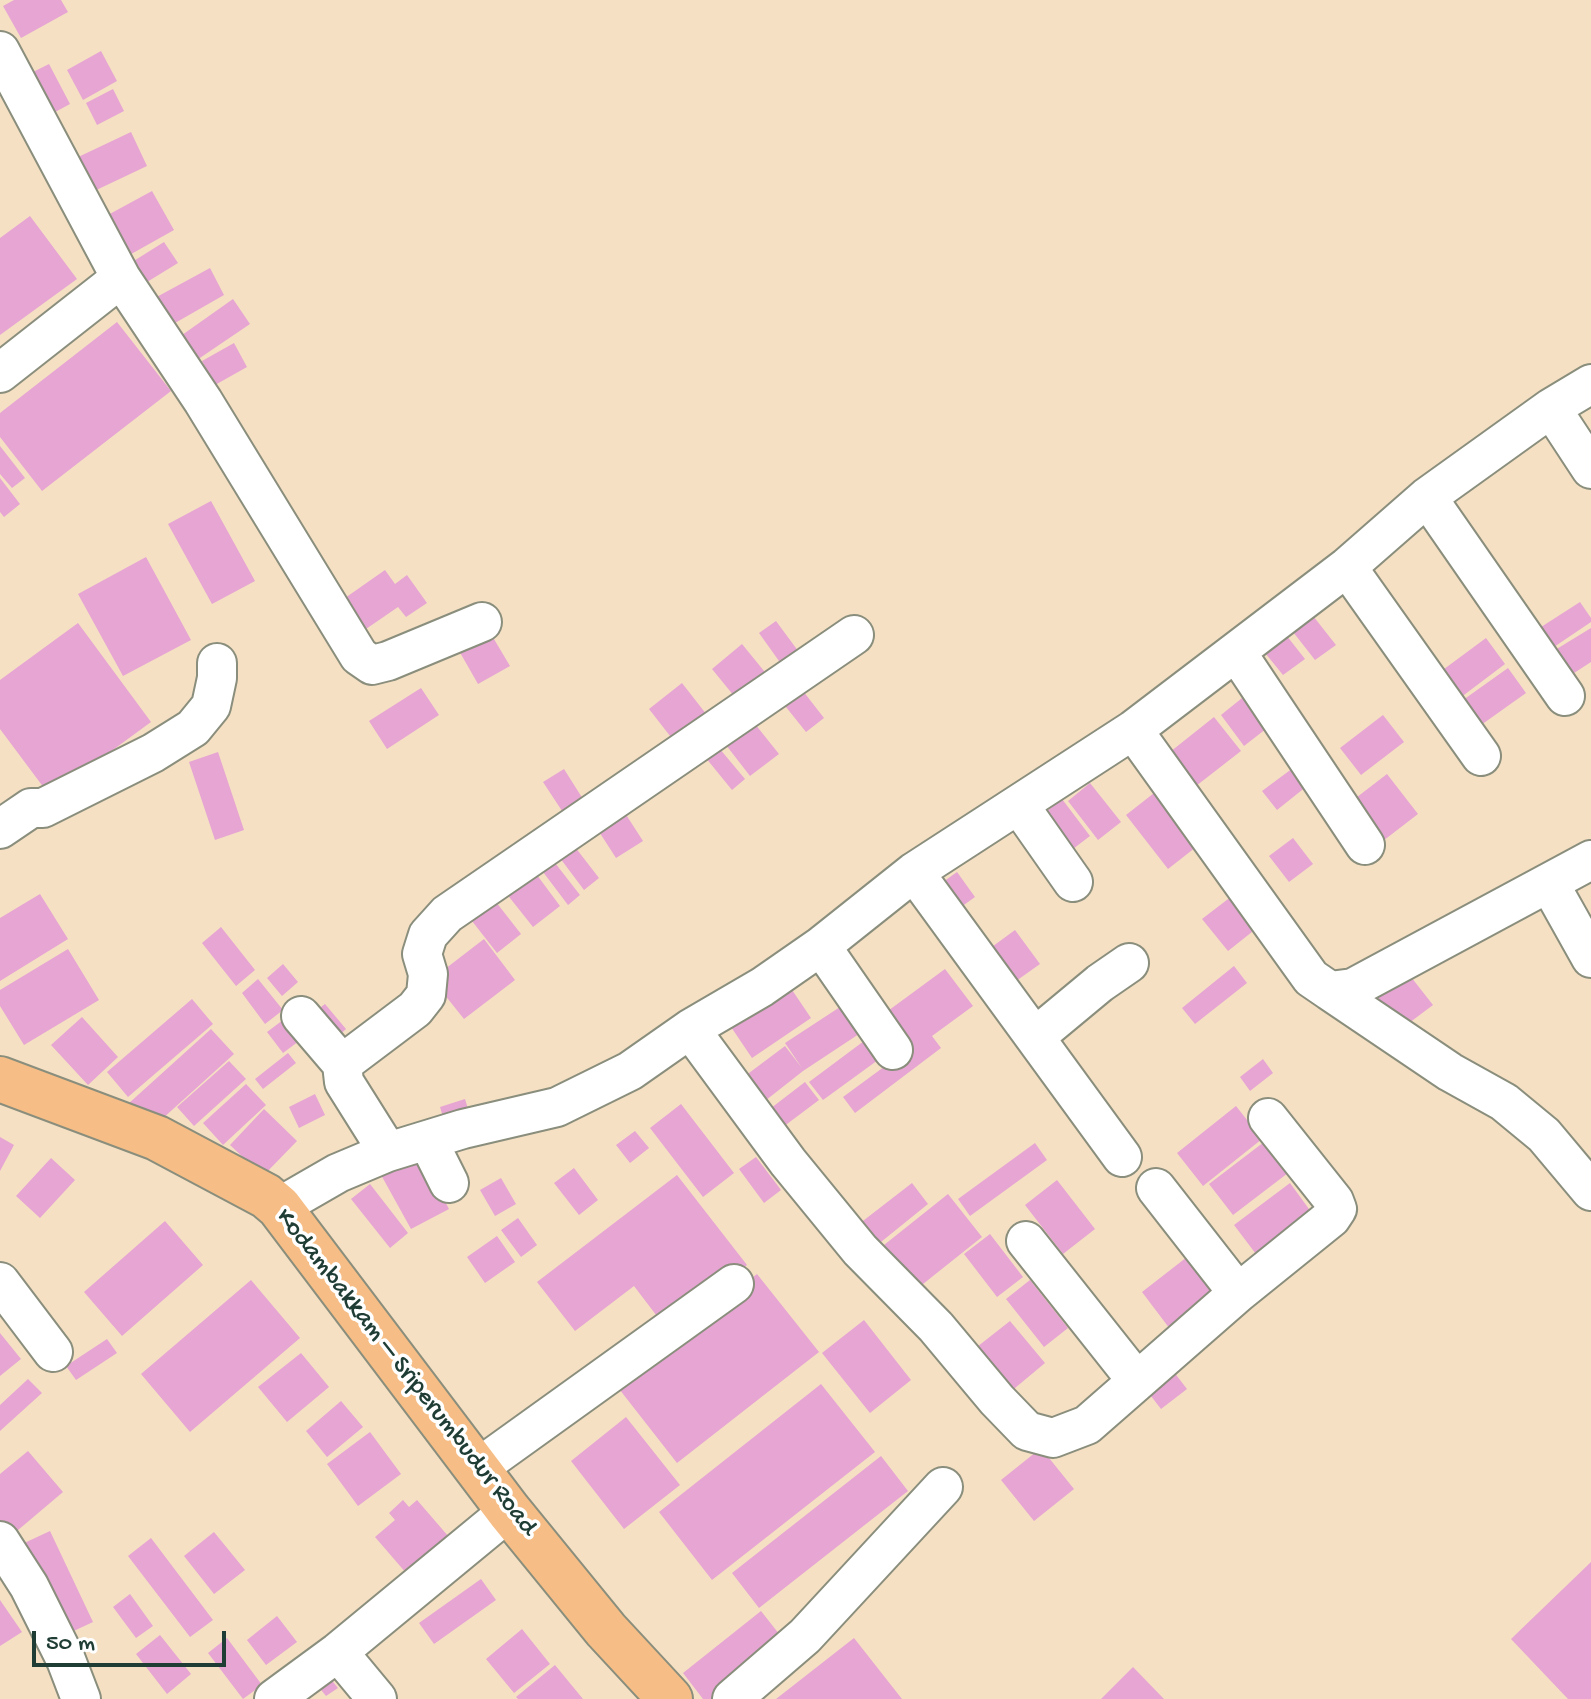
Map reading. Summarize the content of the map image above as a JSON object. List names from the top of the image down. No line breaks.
{"streets":{"main road":["Kodambakkam – Sriperumbudur Road"]},"scale_bar":"50 m"}
